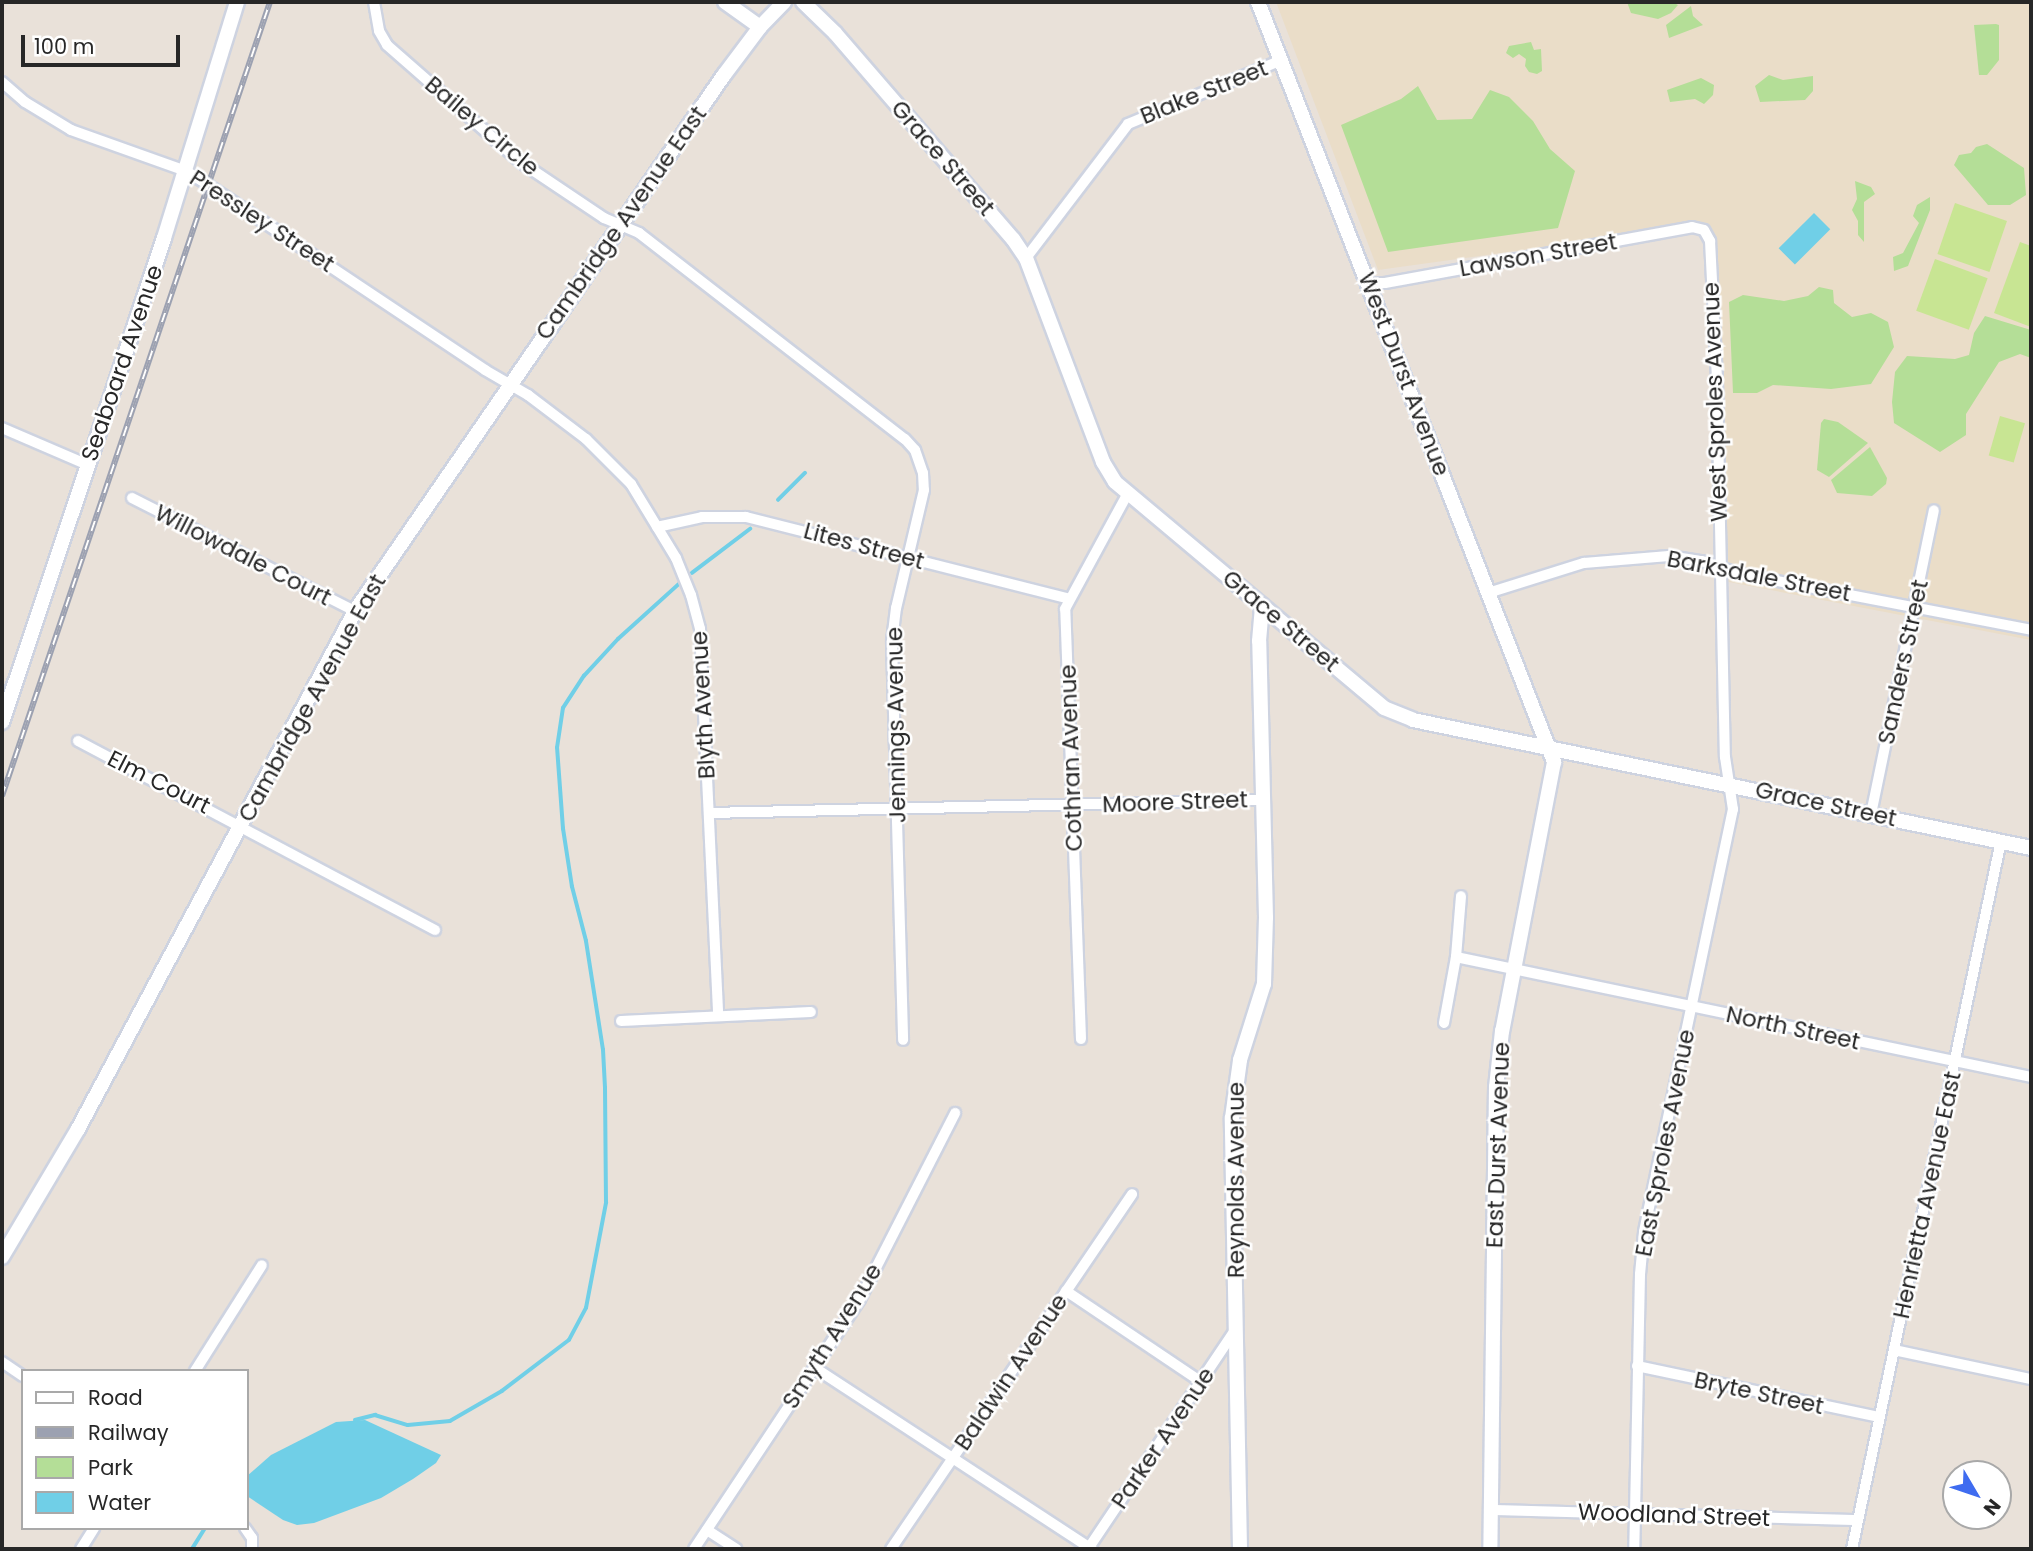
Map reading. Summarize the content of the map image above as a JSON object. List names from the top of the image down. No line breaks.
{"streets":{"main road":["Grace Street","Cambridge Avenue East","Seaboard Avenue","West Durst Avenue","East Durst Avenue","Reynolds Avenue"],"street":["Blake Street","Bailey Circle","Pressley Street","Lawson Street","West Sproles Avenue","Lites Street","Willowdale Court","Barksdale Street","Sanders Street","Blyth Avenue","Jennings Avenue","Cothran Avenue","Elm Court","Moore Street","North Street","East Sproles Avenue","Henrietta Avenue East","Smyth Avenue","Baldwin Avenue","Bryte Street","Parker Avenue","Woodland Street"]},"crossings":[["Blake Street","Grace Street"],["Blake Street","West Durst Avenue"],["Bailey Circle","Cambridge Avenue East"],["Bailey Circle","Jennings Avenue"],["Grace Street","West Durst Avenue"],["Grace Street","West Sproles Avenue"],["Grace Street","Sanders Street"],["Grace Street","Cothran Avenue"],["Grace Street","East Sproles Avenue"],["Grace Street","East Durst Avenue"],["Grace Street","Reynolds Avenue"],["Grace Street","Henrietta Avenue East"],["Pressley Street","Cambridge Avenue East"],["Pressley Street","Seaboard Avenue"],["Pressley Street","Blyth Avenue"],["Cambridge Avenue East","Willowdale Court"],["Cambridge Avenue East","Blyth Avenue"],["Cambridge Avenue East","Jennings Avenue"],["Cambridge Avenue East","Elm Court"],["Lawson Street","West Durst Avenue"],["Lawson Street","West Sproles Avenue"],["West Durst Avenue","Barksdale Street"],["West Durst Avenue","East Durst Avenue"],["West Sproles Avenue","Barksdale Street"],["West Sproles Avenue","East Sproles Avenue"],["Lites Street","Blyth Avenue"],["Lites Street","Jennings Avenue"],["Lites Street","Cothran Avenue"],["Barksdale Street","Sanders Street"],["Blyth Avenue","Moore Street"],["Jennings Avenue","Moore Street"],["Cothran Avenue","Moore Street"],["Moore Street","Reynolds Avenue"],["North Street","East Sproles Avenue"],["North Street","East Durst Avenue"],["North Street","Henrietta Avenue East"],["East Sproles Avenue","Bryte Street"],["East Sproles Avenue","Woodland Street"],["East Durst Avenue","Woodland Street"],["Reynolds Avenue","Parker Avenue"],["Henrietta Avenue East","Bryte Street"],["Henrietta Avenue East","Woodland Street"]],"legend":["Road","Railway","Park","Water"],"scale_bar":"100 m","north":"bottom right"}
